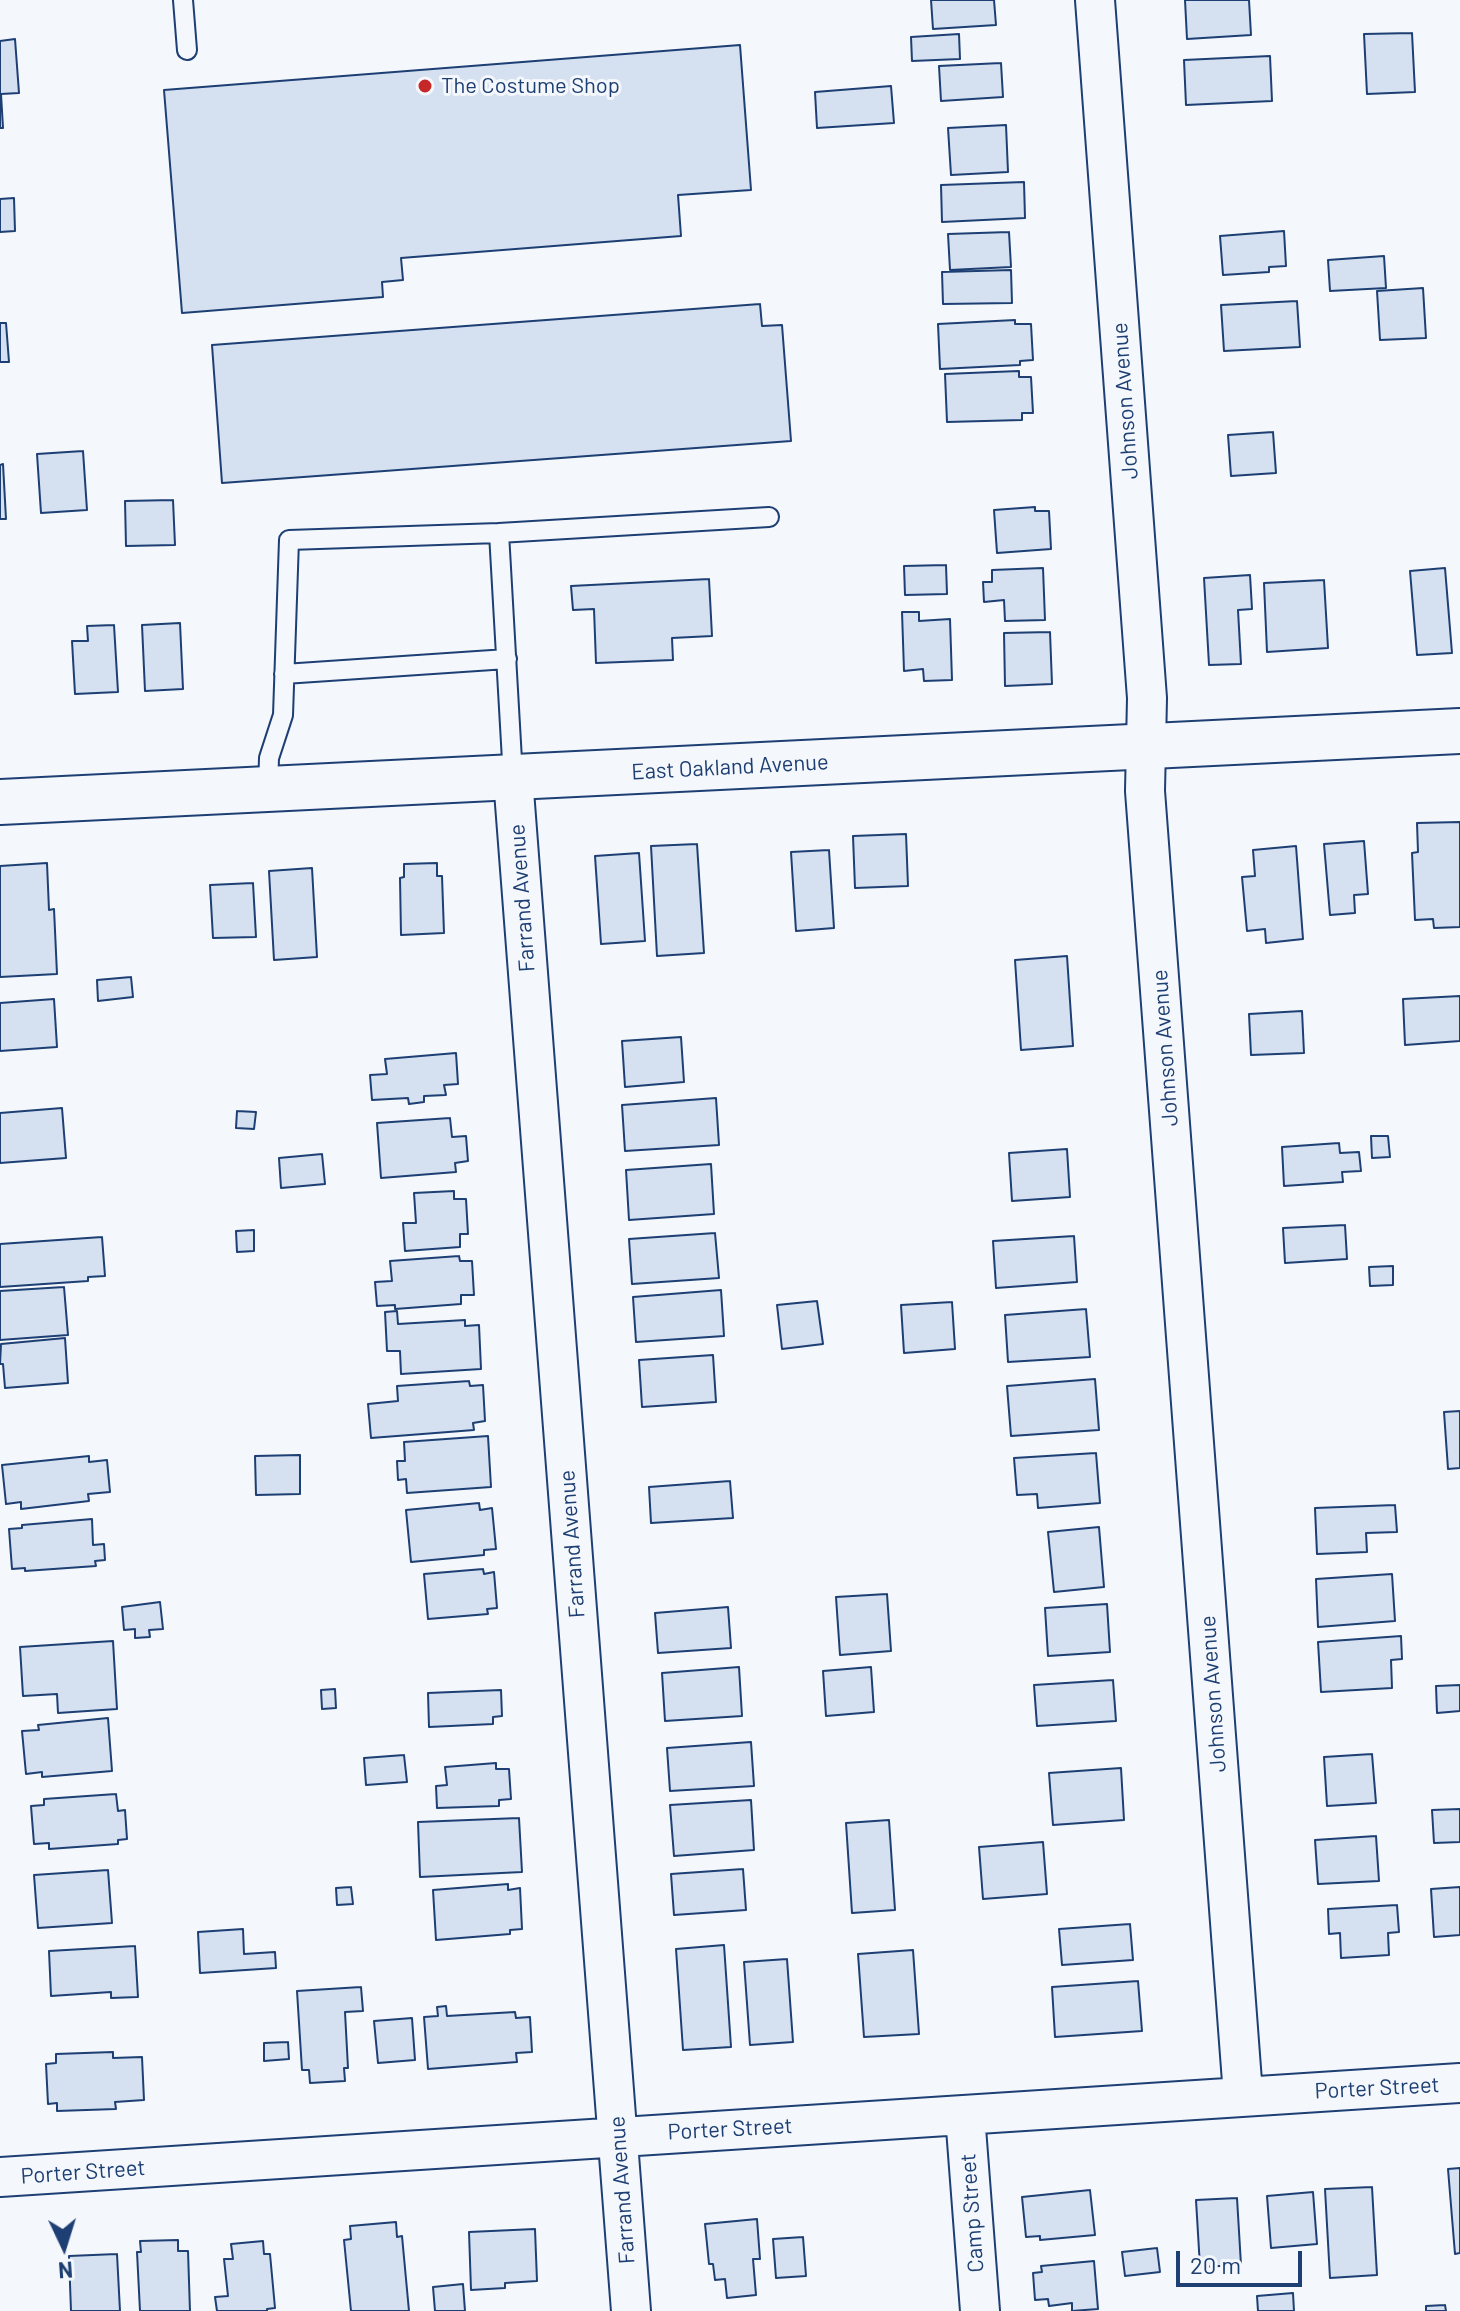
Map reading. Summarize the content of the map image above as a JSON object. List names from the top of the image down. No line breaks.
{"streets":{"main road":["East Oakland Avenue"],"street":["Johnson Avenue","Farrand Avenue","Porter Street","Camp Street"]},"crossings":[["Johnson Avenue","East Oakland Avenue"],["Johnson Avenue","Porter Street"],["East Oakland Avenue","Farrand Avenue"],["Farrand Avenue","Porter Street"],["Porter Street","Camp Street"]],"places":["The Costume Shop"],"scale_bar":"20 m","north":"bottom"}
